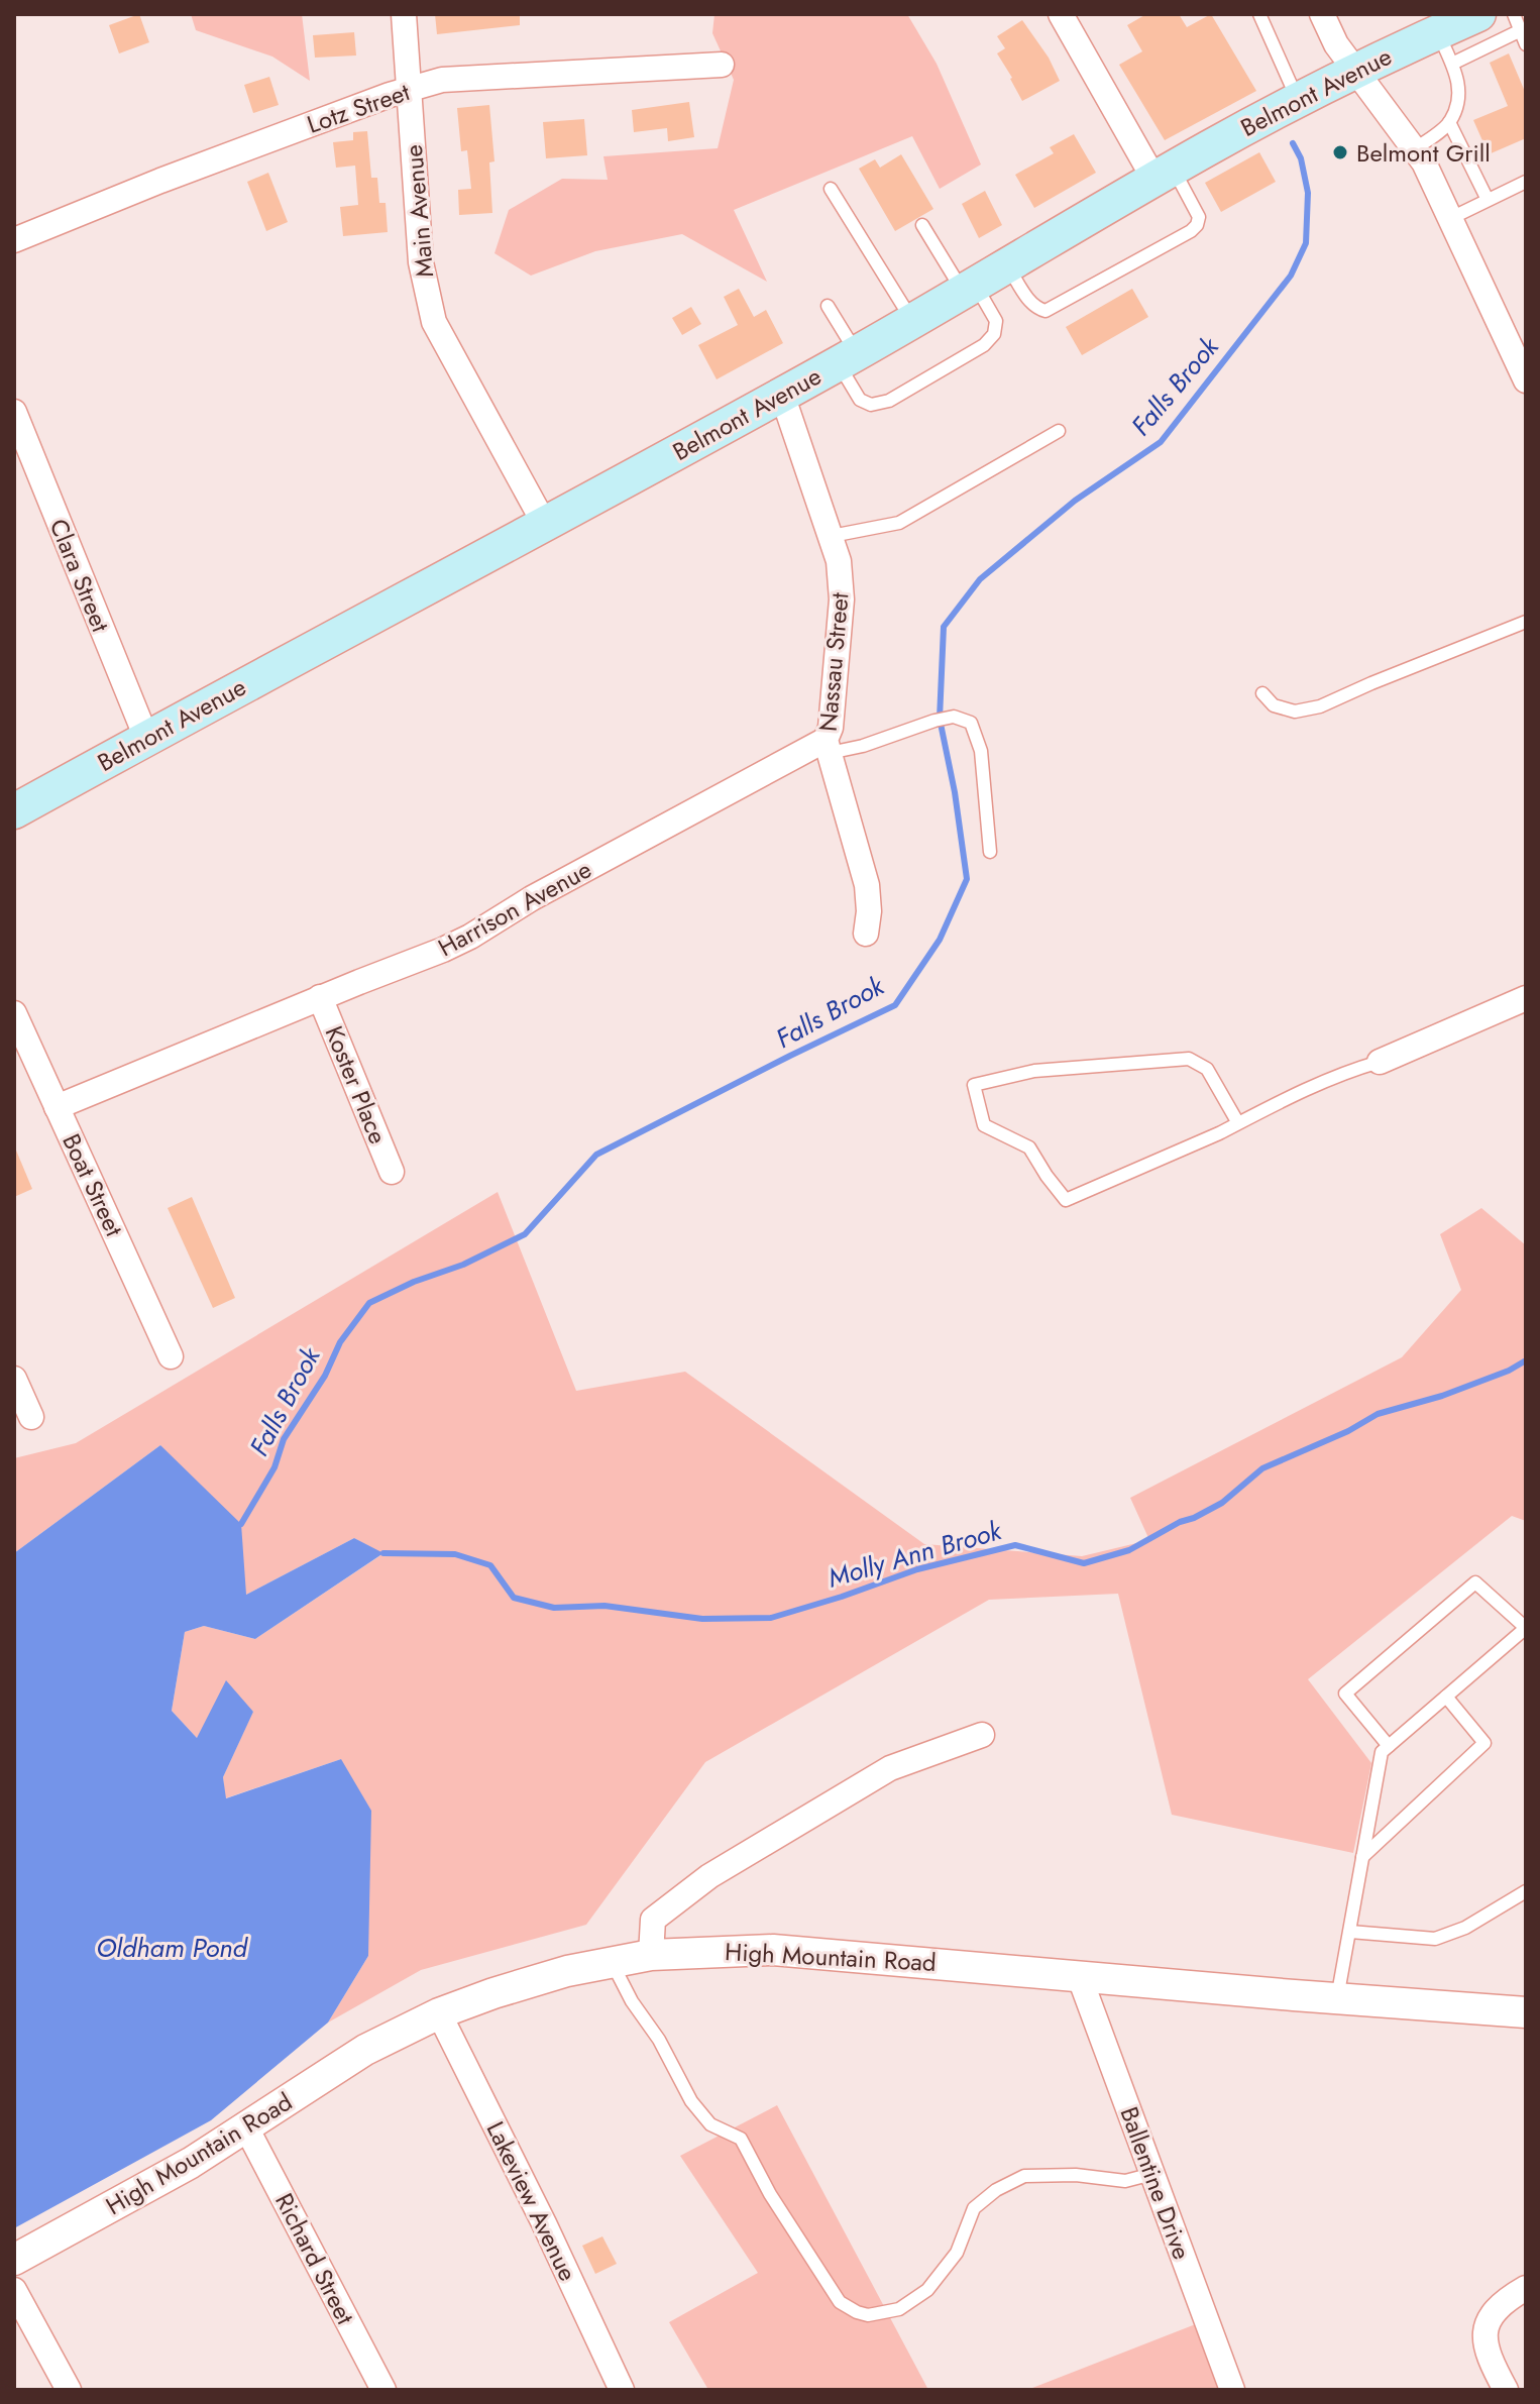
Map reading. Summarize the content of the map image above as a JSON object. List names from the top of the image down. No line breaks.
{"streets":{"main road":["Belmont Avenue"],"street":["Lotz Street","Main Avenue","Clara Street","Nassau Street","Harrison Avenue","Koster Place","Boat Street","High Mountain Road","Ballentine Drive","Lakeview Avenue","Richard Street"]},"crossings":[["Belmont Avenue","Main Avenue"],["Belmont Avenue","Clara Street"],["Belmont Avenue","Nassau Street"],["Lotz Street","Main Avenue"],["Nassau Street","Harrison Avenue"],["Harrison Avenue","Koster Place"],["Harrison Avenue","Boat Street"],["High Mountain Road","Ballentine Drive"],["High Mountain Road","Lakeview Avenue"],["High Mountain Road","Richard Street"]],"water":["Falls Brook","Molly Ann Brook","Oldham Pond"],"places":["Belmont Grill"]}
